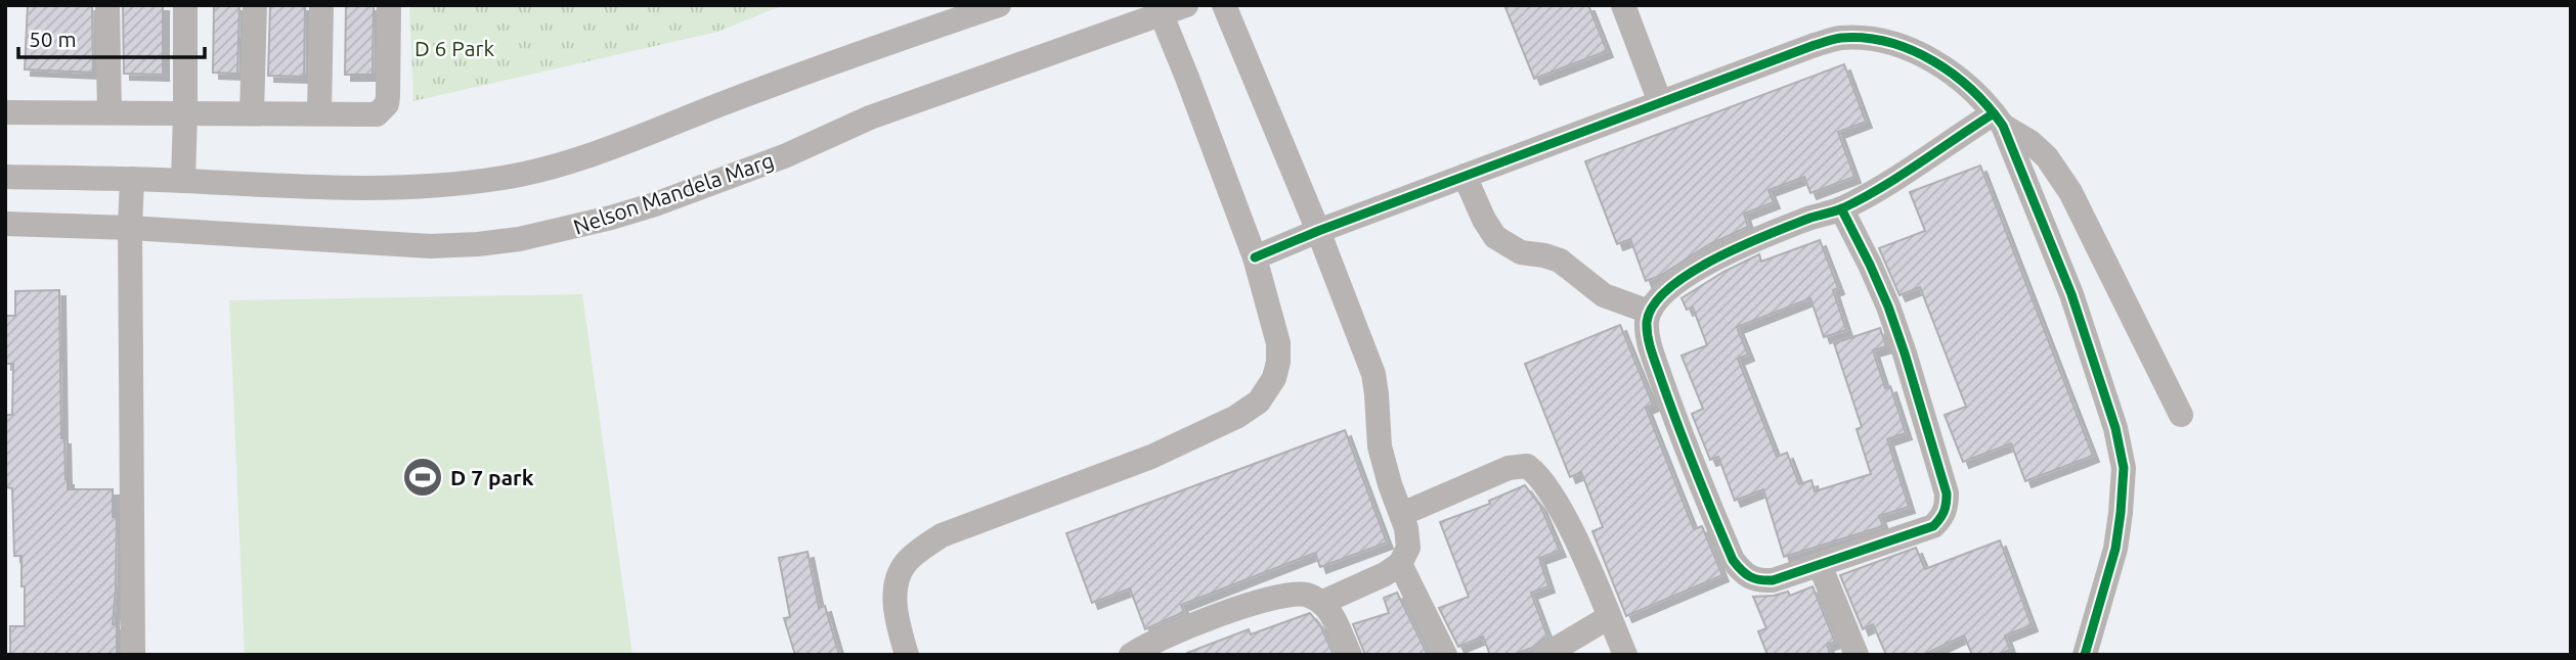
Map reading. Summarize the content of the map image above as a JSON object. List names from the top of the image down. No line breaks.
{"streets":{"street":["Nelson Mandela Marg"]},"parks":["D 6 Park"],"places":{"sports":["D 7 park"]},"scale_bar":"50 m"}
